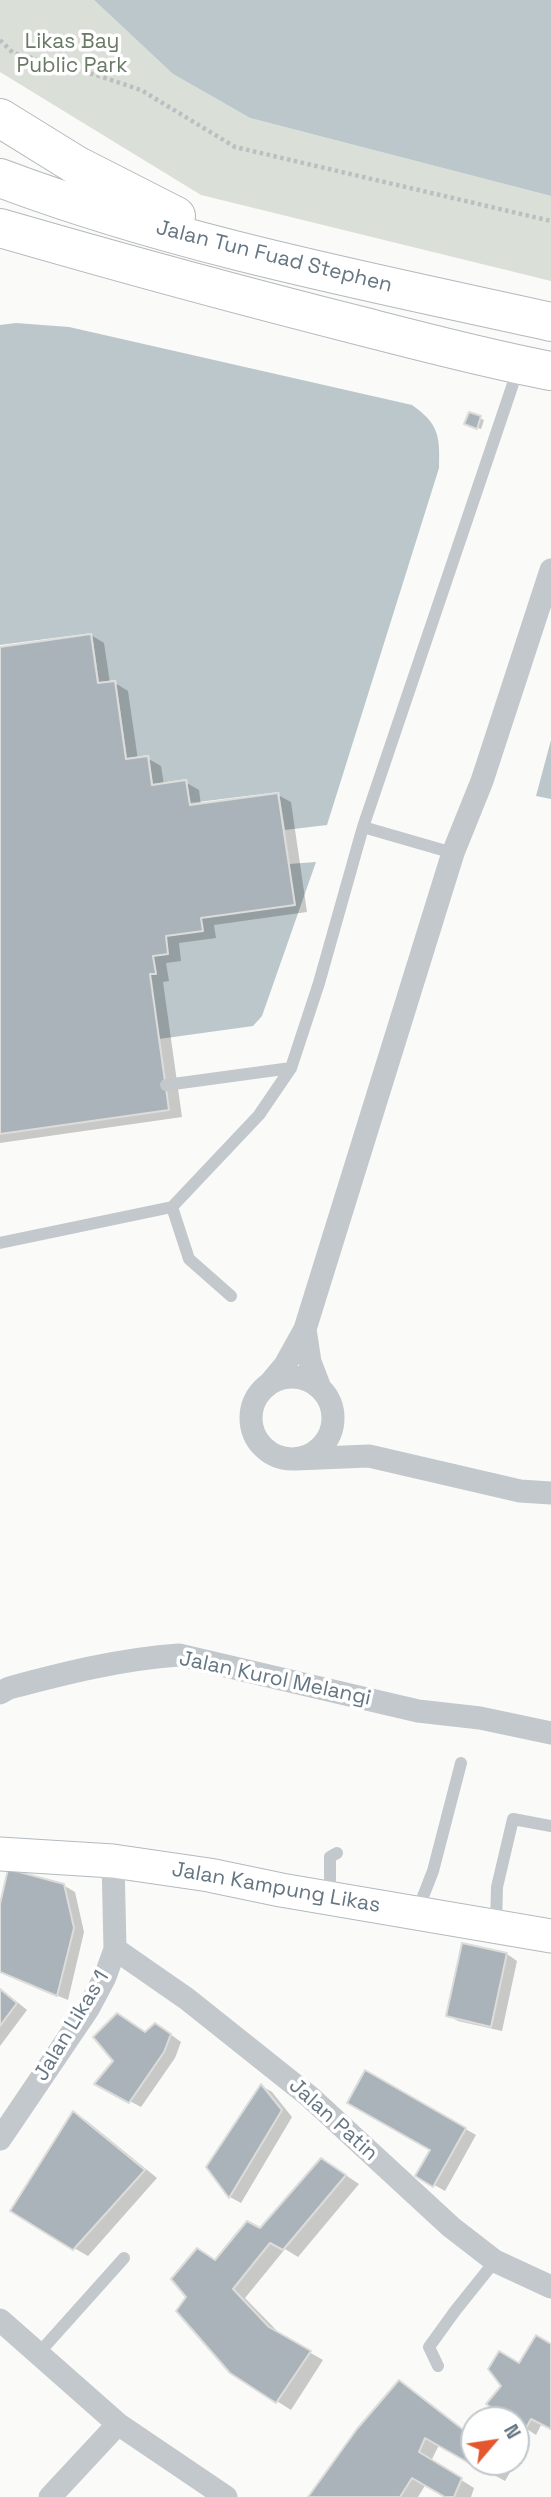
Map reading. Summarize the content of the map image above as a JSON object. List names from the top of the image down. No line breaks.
{"streets":{"highway":["Jalan Tun Fuad Stephen"],"main road":["Jalan Kampung Likas"],"street":["Jalan Kurol Melangi","Jalan Likas 1","Jalan Patin"]},"crossings":[["Jalan Kampung Likas","Jalan Likas 1"],["Jalan Likas 1","Jalan Patin"]],"parks":["Likas Bay Public Park"],"north":"top right"}
